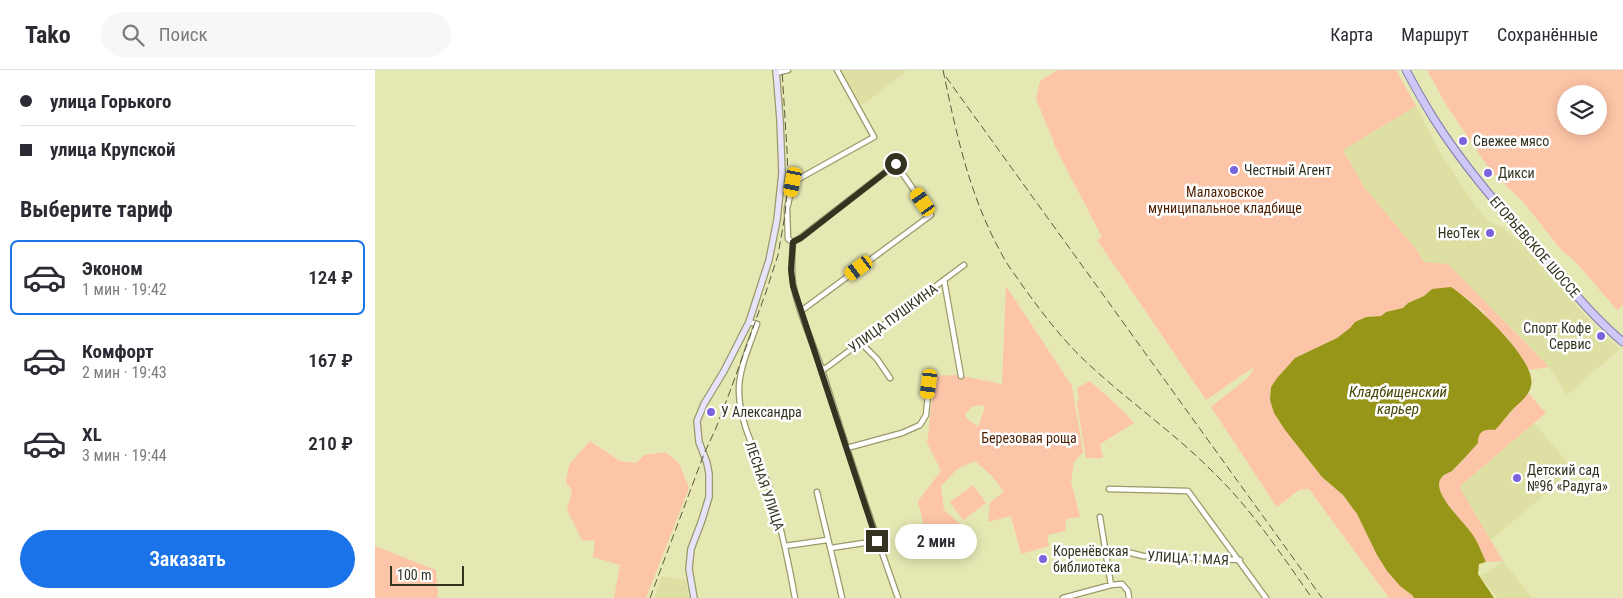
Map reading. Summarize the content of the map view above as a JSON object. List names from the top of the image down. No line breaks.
{"streets":{"main road":["ЕГОРЬЕВСКОЕ ШОССЕ"],"street":["УЛИЦА ПУШКИНА","ЛЕСНАЯ УЛИЦА","УЛИЦА 1 МАЯ"]},"water":["Кладбищенский карьер"],"parks":["Малаховское муниципальное кладбище","Березовая роща"],"places":["Свежее мясо","Честный Агент","Дикси","НеоТек","Спорт Кофе Сервис","У Александра","Детский сад №96 «Радуга»","Коренёвская библиотека"],"scale_bar":"100 m","page":{"header":"Tako","search":"Поиск","nav":["Карта","Маршрут","Сохранённые"],"banner":["улица Горького","улица Крупской"],"heading":"Выберите тариф","list":[{"name":"Эконом","note":"1 мин · 19:42","value":"124 ₽"},{"name":"Комфорт","note":"2 мин · 19:43","value":"167 ₽"},{"name":"XL","note":"3 мин · 19:44","value":"210 ₽"}],"buttons":"Заказать","bubble":"2 мин","scale":"100 m"}}
